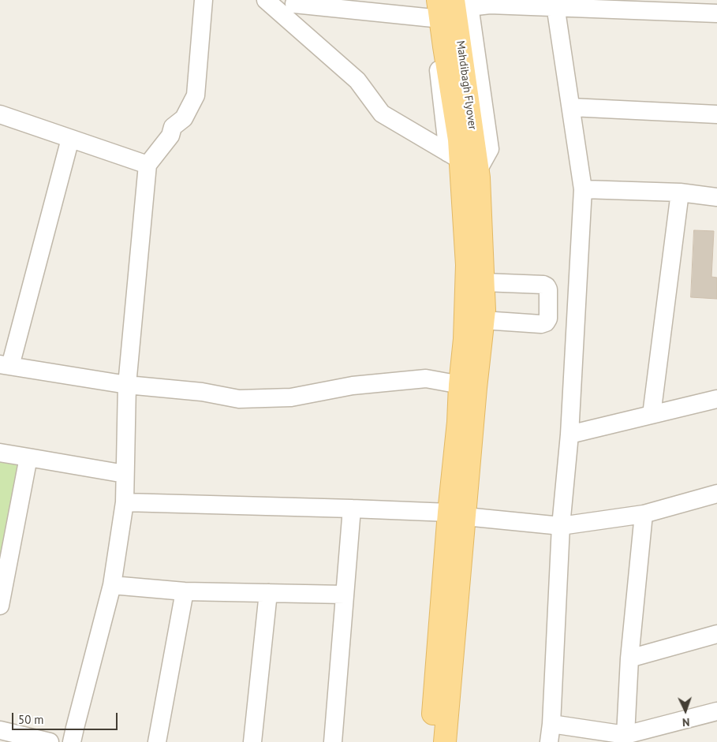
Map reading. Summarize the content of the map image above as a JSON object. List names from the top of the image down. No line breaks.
{"streets":{"main road":["Mahdibagh Flyover"]},"scale_bar":"50 m","north":"bottom"}
